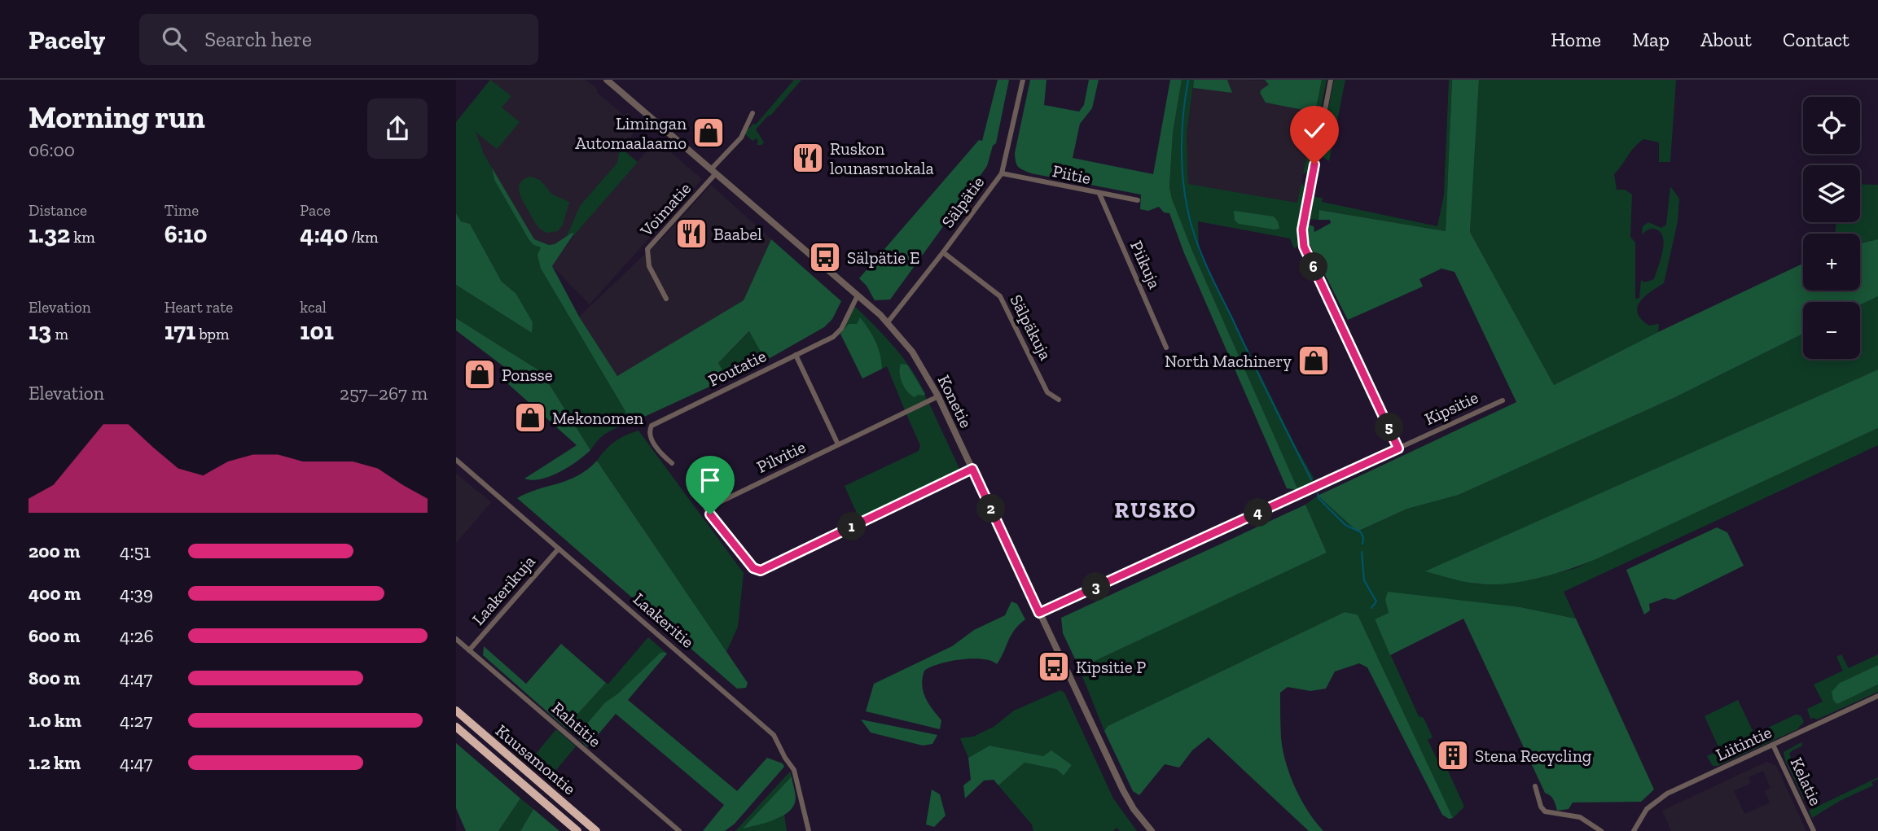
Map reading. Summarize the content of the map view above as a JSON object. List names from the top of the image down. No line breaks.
{"streets":{"highway":["Kuusamontie"],"street":["Piitie","Sälpätie","Voimatie","Piikuja","Sälpäkuja","Poutatie","Konetie","Kipsitie","Pilvitie","Laakerikuja","Laakeritie","Rahtitie","Liitintie","Kelatie"]},"crossings":[["Piitie","Sälpätie"],["Piitie","Piikuja"],["Sälpätie","Sälpäkuja"],["Sälpätie","Konetie"],["Voimatie","Konetie"],["Poutatie","Konetie"],["Konetie","Kipsitie"],["Konetie","Pilvitie"],["Laakerikuja","Laakeritie"],["Laakerikuja","Rahtitie"],["Liitintie","Kelatie"]],"districts":["RUSKO"],"places":{"shop":["Limingan Automaalaamo","North Machinery","Ponsse","Mekonomen"],"restaurant":["Ruskon lounasruokala","Baabel"],"bus stop":["Sälpätie E","Kipsitie P"],"building":["Stena Recycling"]},"page":{"header":"Pacely","search":"Search here","nav":["Home","Map","About","Contact"],"heading":["Morning run","06:00"],"map_buttons":["+","−"],"stats":[["Distance","1.32 km"],["Time","6:10"],["Pace","4:40 /km"],["Elevation","13 m"],["Heart rate","171 bpm"],["kcal","101"]],"pins":["6","5","2","4","1","3"],"chart":["Elevation","257–267 m"],"list":[{"name":"200 m","note":"4:51"},{"name":"400 m","note":"4:39"},{"name":"600 m","note":"4:26"},{"name":"800 m","note":"4:47"},{"name":"1.0 km","note":"4:27"},{"name":"1.2 km","note":"4:47"}]}}
